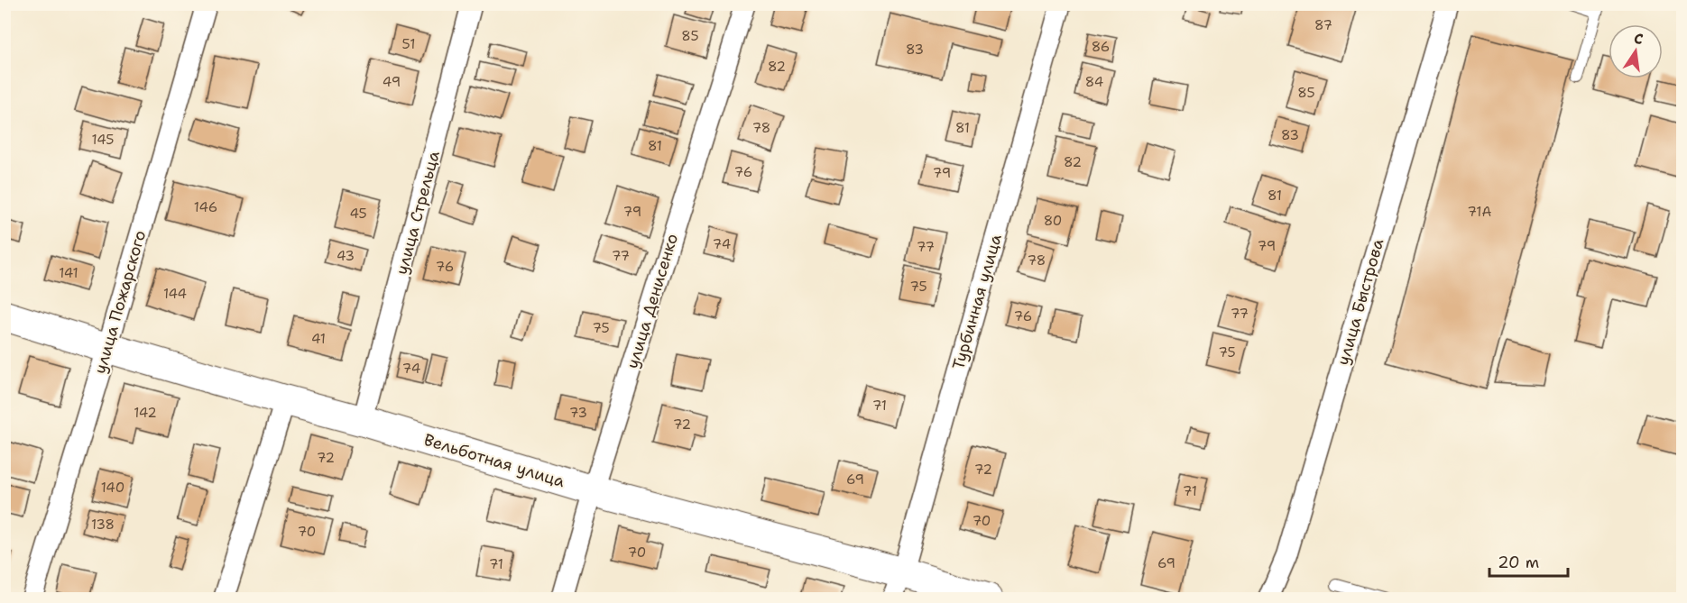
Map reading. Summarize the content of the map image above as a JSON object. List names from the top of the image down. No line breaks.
{"streets":{"street":["улица Стрельца","улица Денисенко","улица Пожарского","Турбинная улица","улица Быстрова","Вельботная улица"]},"crossings":[["улица Стрельца","Вельботная улица"],["улица Денисенко","Вельботная улица"],["улица Пожарского","Вельботная улица"],["Турбинная улица","Вельботная улица"]],"house_numbers":["87","85","51","86","83","82","49","84","85","78","81","83","145","81","82","76","79","81","146","79","71А","45","80","74","79","77","43","77","78","76","141","75","144","77","76","75","41","75","74","71","142","73","72","72","72","69","140","71","70","138","70","70","69","71"],"scale_bar":"20 m","north":"top"}
